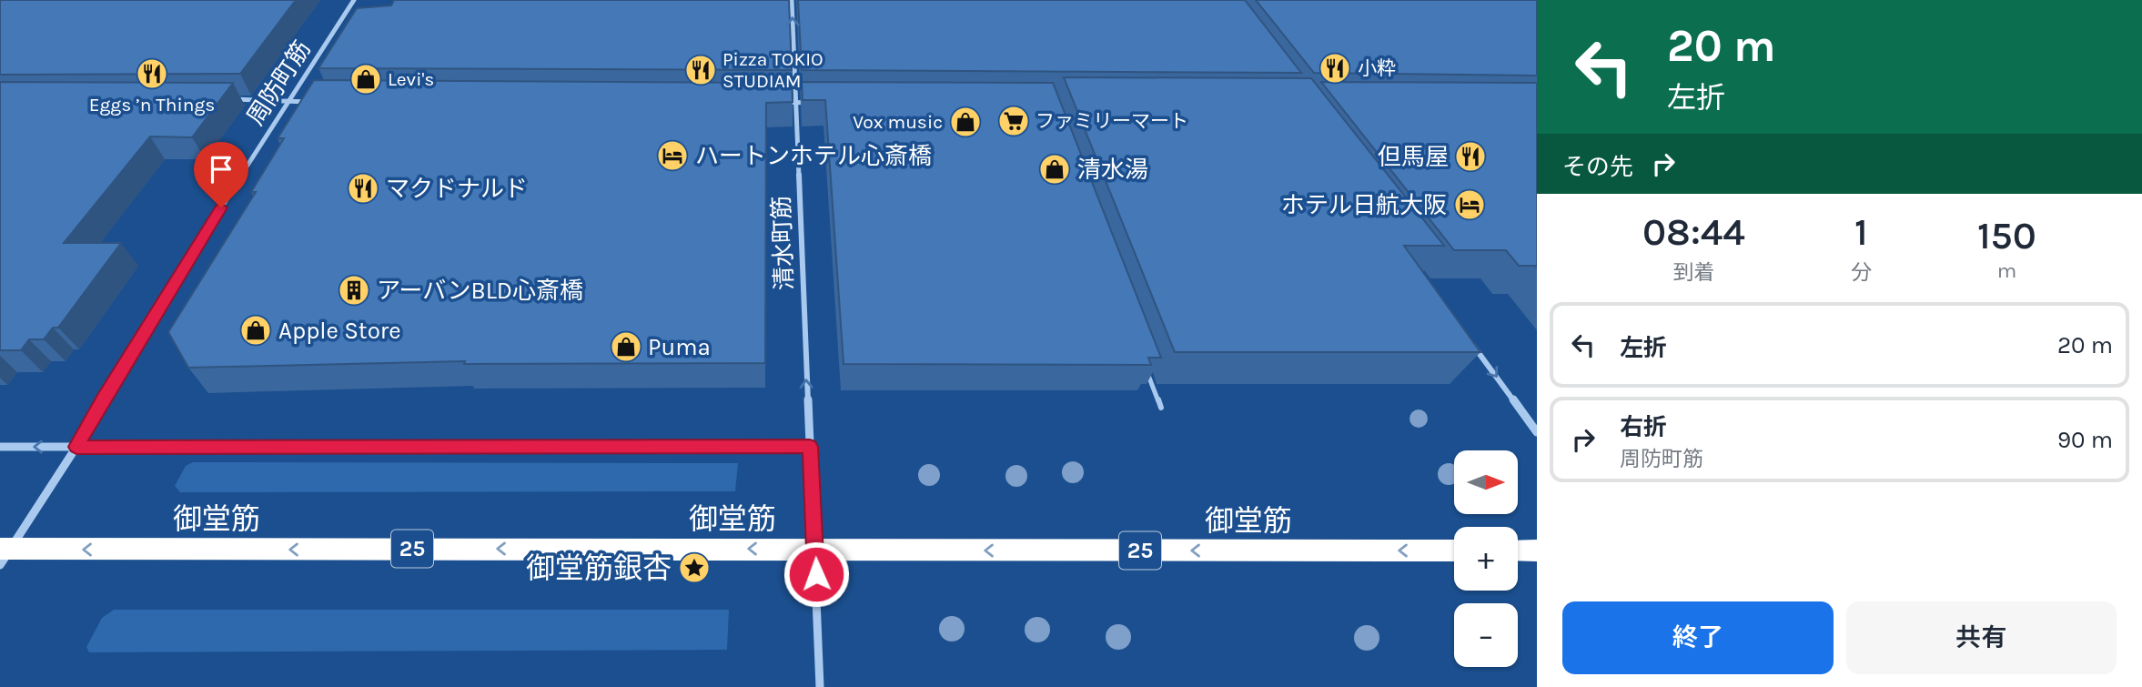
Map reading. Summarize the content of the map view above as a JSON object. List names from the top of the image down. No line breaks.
{"streets":{"highway":["御堂筋","25"],"street":["周防町筋","清水町筋"]},"crossings":[["周防町筋","御堂筋"],["清水町筋","御堂筋"]],"one_way":["清水町筋","御堂筋"],"places":{"restaurant":["小粋","Pizza TOKIO STUDIAM","Eggs ’n Things","但馬屋","マクドナルド"],"shop":["Levi's","Vox music","清水湯","Apple Store","Puma"],"supermarket":["ファミリーマート"],"hotel":["ハートンホテル心斎橋","ホテル日航大阪"],"building":["アーバンBLD心斎橋"],"place":["御堂筋銀杏"]},"north":"right","page":{"turn":["20 m","左折"],"then":"その先","eta":["08:44","到着","1","分","150","m"],"list":[{"name":"左折","value":"20 m"},{"name":"右折","note":"周防町筋","value":"90 m"}],"map_buttons":["+","−"],"buttons":["終了","共有"]}}
